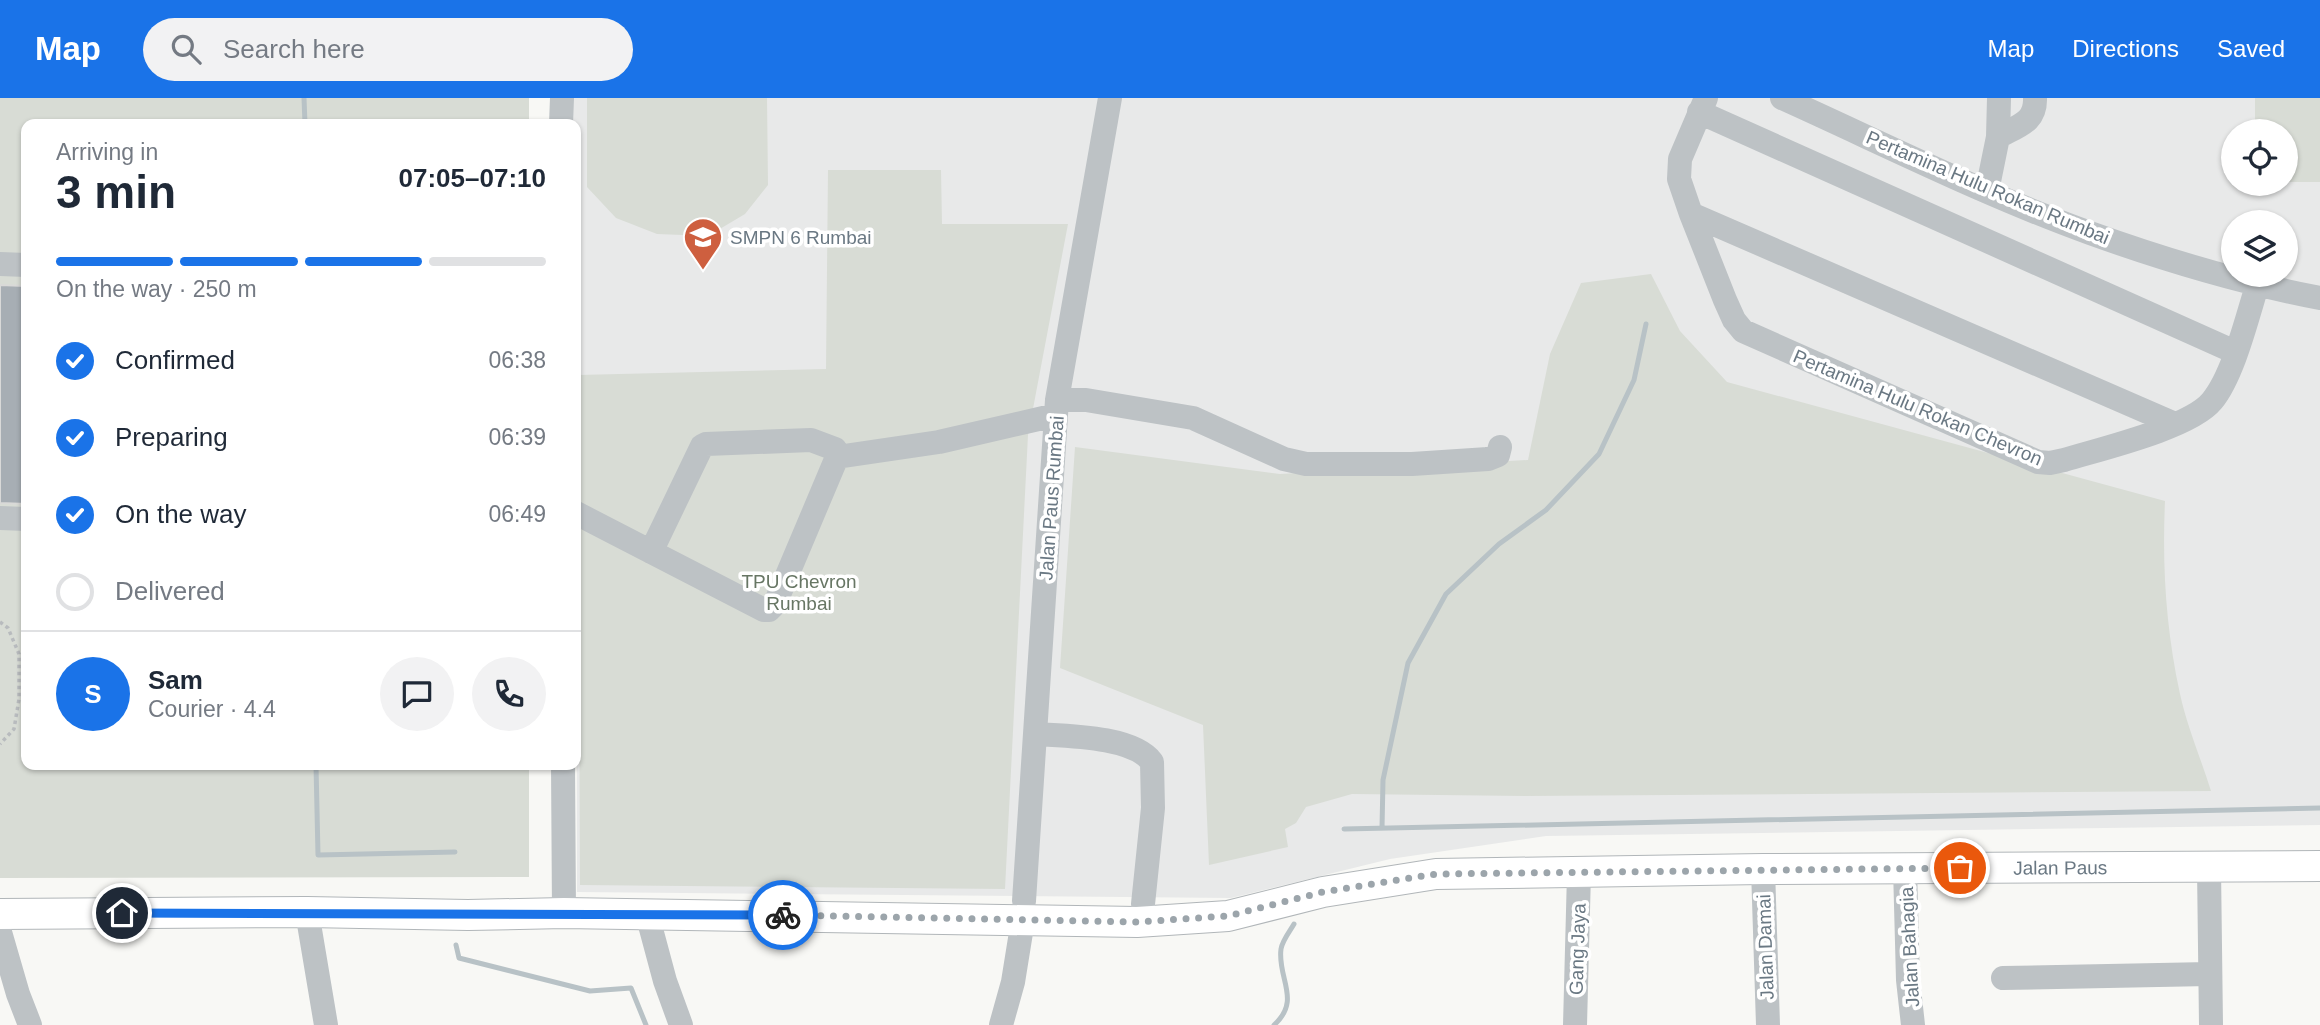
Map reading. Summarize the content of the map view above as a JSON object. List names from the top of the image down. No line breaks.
{"streets":{"main road":["Jalan Paus"],"street":["Pertamina Hulu Rokan Rumbai","Pertamina Hulu Rokan Chevron","Jalan Paus Rumbai","Jalan Damai","Jalan Bahagia","Gang Jaya"]},"crossings":[["Jalan Paus Rumbai","Jalan Paus"],["Jalan Paus","Jalan Damai"],["Jalan Paus","Jalan Bahagia"],["Jalan Paus","Gang Jaya"]],"parks":["TPU Chevron Rumbai"],"places":{"school or university":["SMPN 6 Rumbai"]},"page":{"header":"Map","search":"Search here","nav":["Map","Directions","Saved"],"heading":["3 min","Arriving in","07:05–07:10"],"panel":["Sam","Courier · 4.4"],"bar":"On the way · 250 m","list":[["Confirmed","06:38"],["Preparing","06:39"],["On the way","06:49"],"Delivered"],"round":"S"}}
